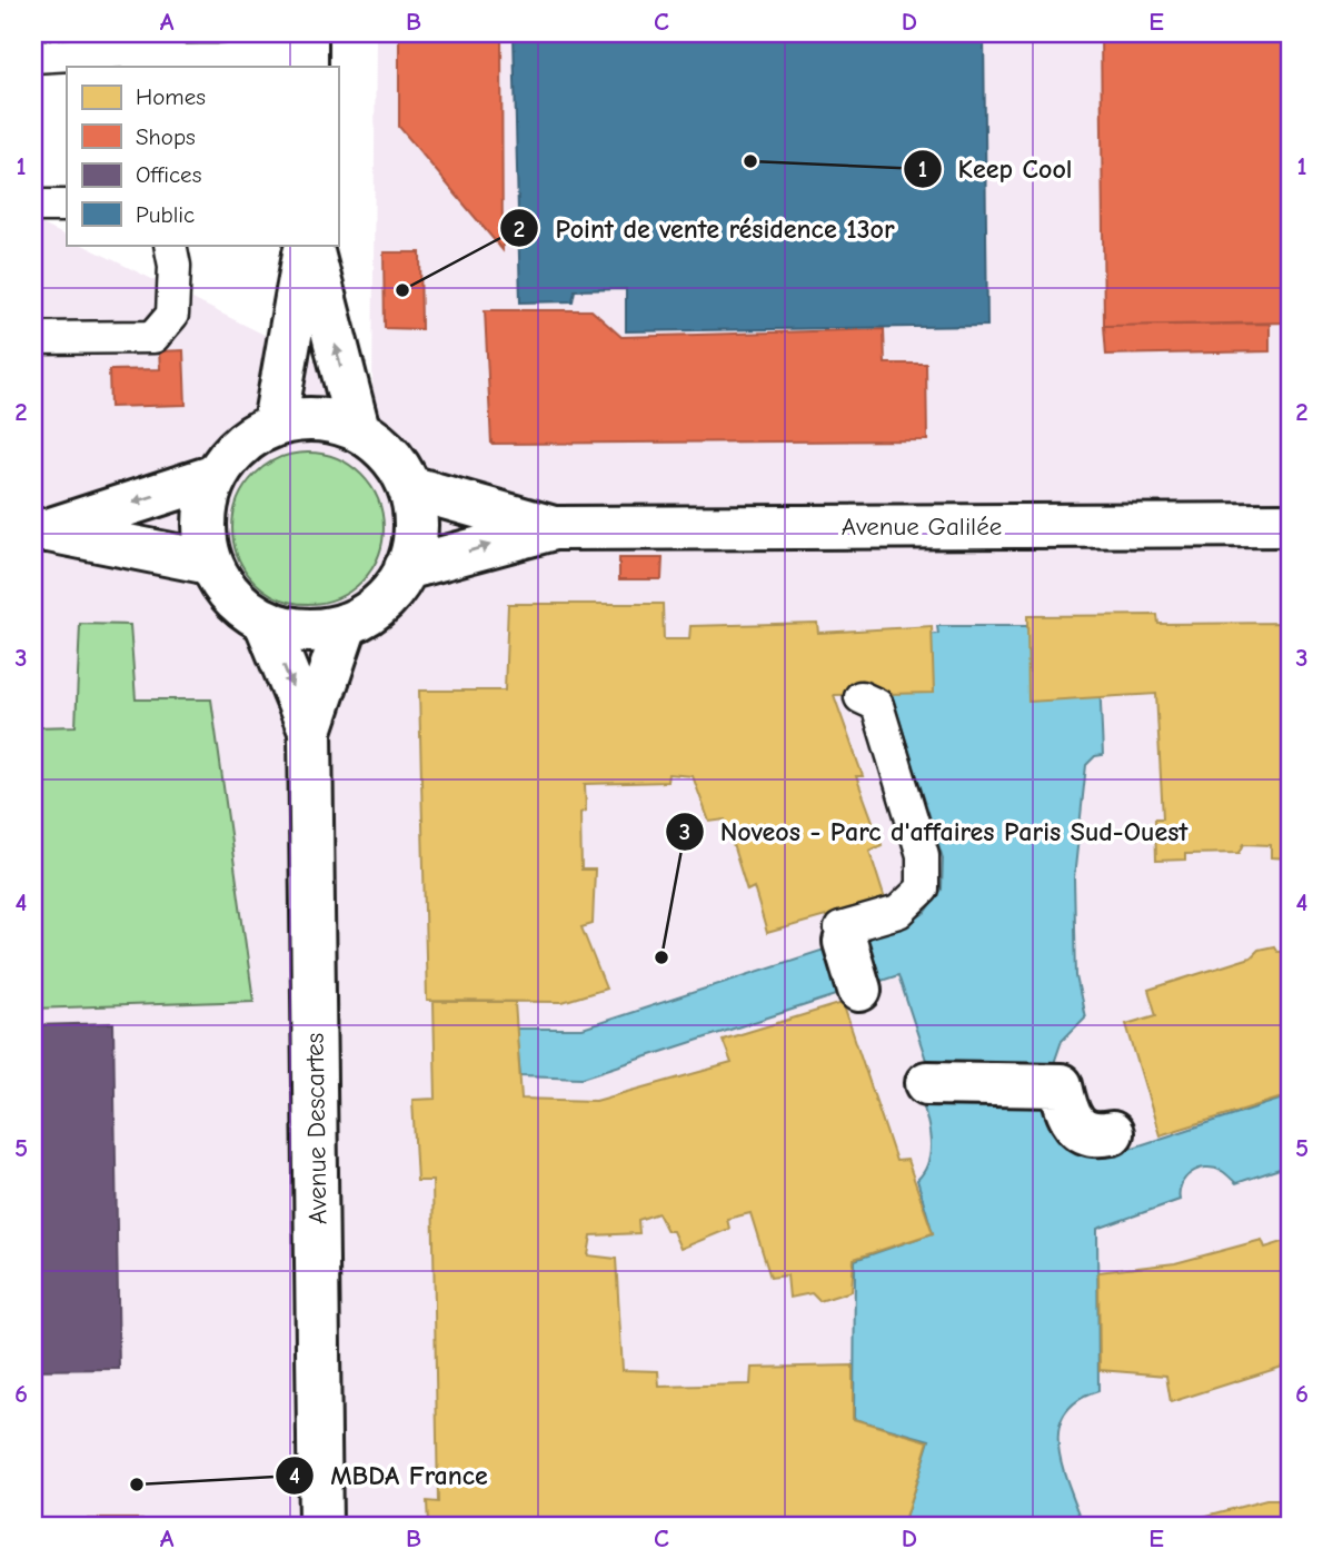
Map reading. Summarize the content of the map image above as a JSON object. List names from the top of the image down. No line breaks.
{"streets":{"main road":["Avenue Galilée","Avenue Descartes"]},"crossings":[["Avenue Galilée","Avenue Descartes"]],"places":["Keep Cool","Point de vente résidence 13or","Noveos - Parc d'affaires Paris Sud-Ouest","MBDA France"],"legend":["Homes","Shops","Offices","Public"],"grid":{"columns":["A","B","C","D","E"],"rows":["1","2","3","4","5","6"]}}
